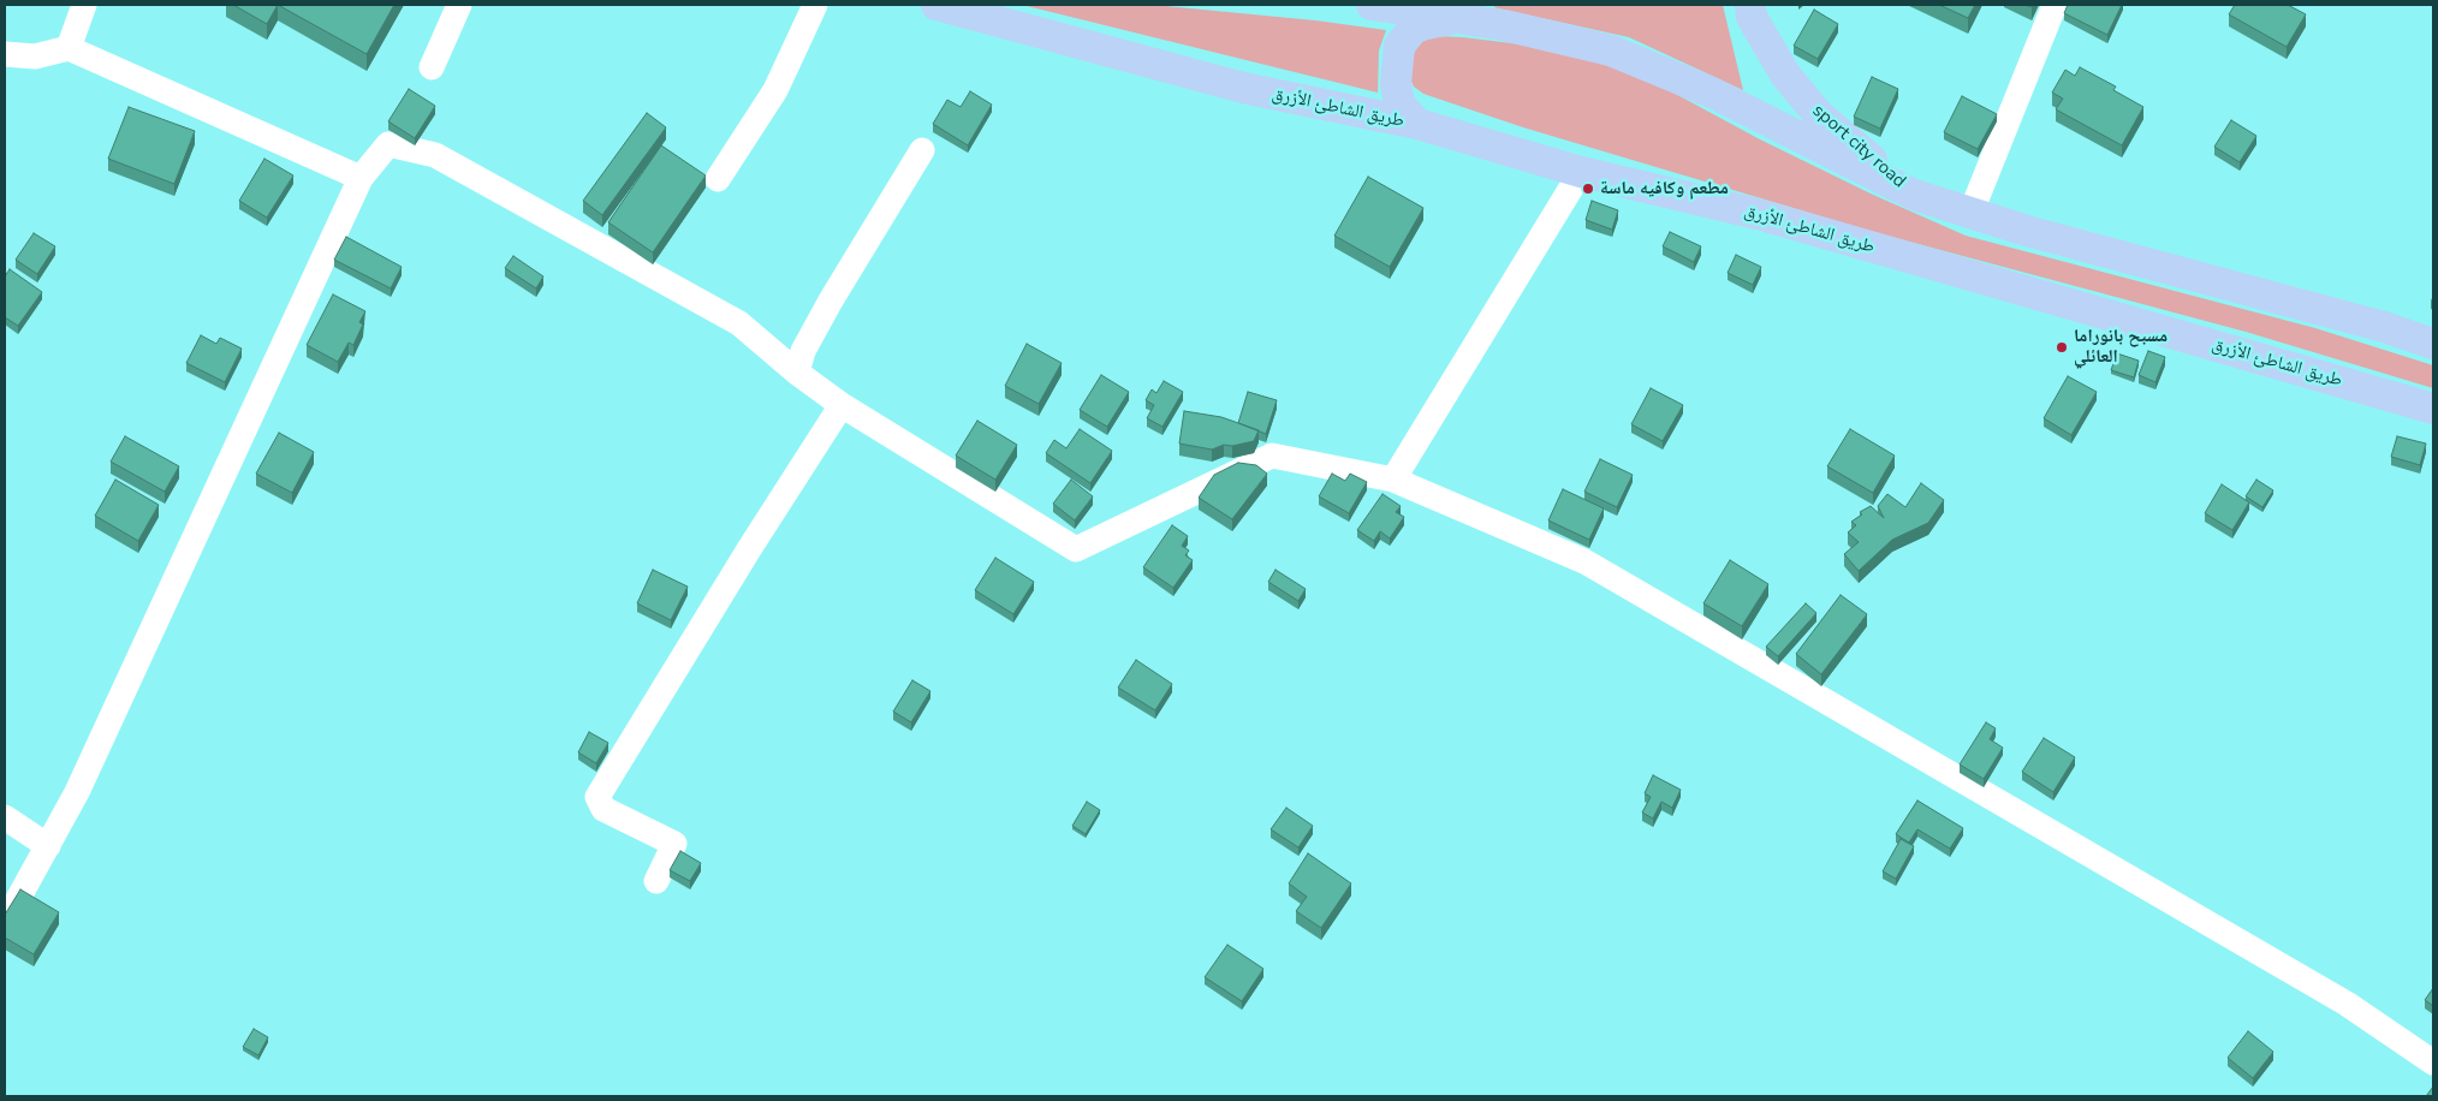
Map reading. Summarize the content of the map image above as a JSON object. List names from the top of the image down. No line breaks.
{"streets":{"main road":["طريق الشاطئ الأزرق","sport city road"]},"places":["مطعم وكافيه ماسة","مسبح بانوراما العائلي"]}
